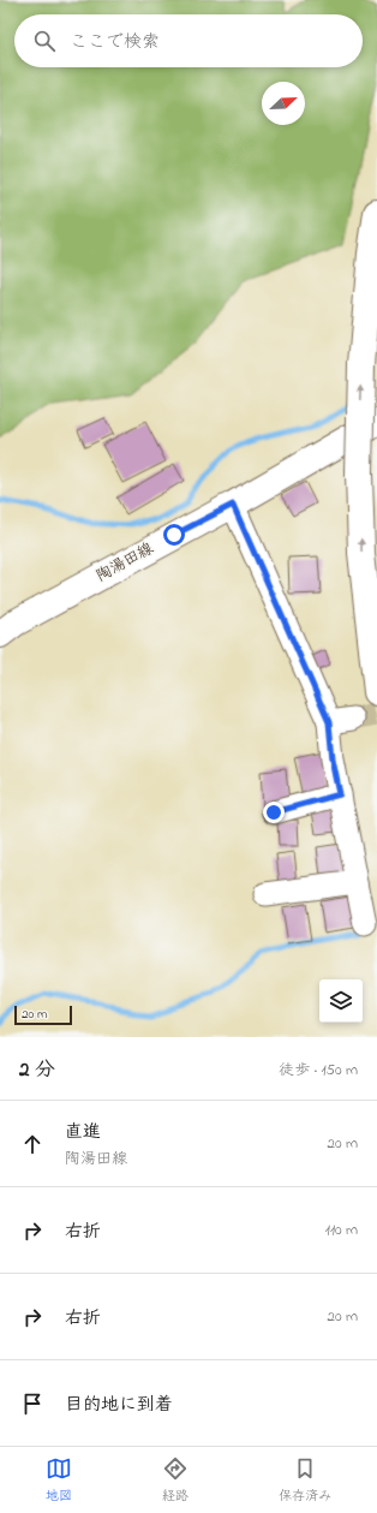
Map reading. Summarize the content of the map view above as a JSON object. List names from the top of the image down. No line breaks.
{"streets":{"main road":["陶湯田線"]},"scale_bar":"20 m","north":"top right","page":{"search":"ここで検索","scale":"20 m","heading":["2 分","徒歩 · 150 m"],"list":[["直進","陶湯田線","20 m"],["右折","110 m"],["右折","20 m"],"目的地に到着"],"nav":["地図","経路","保存済み"]}}
